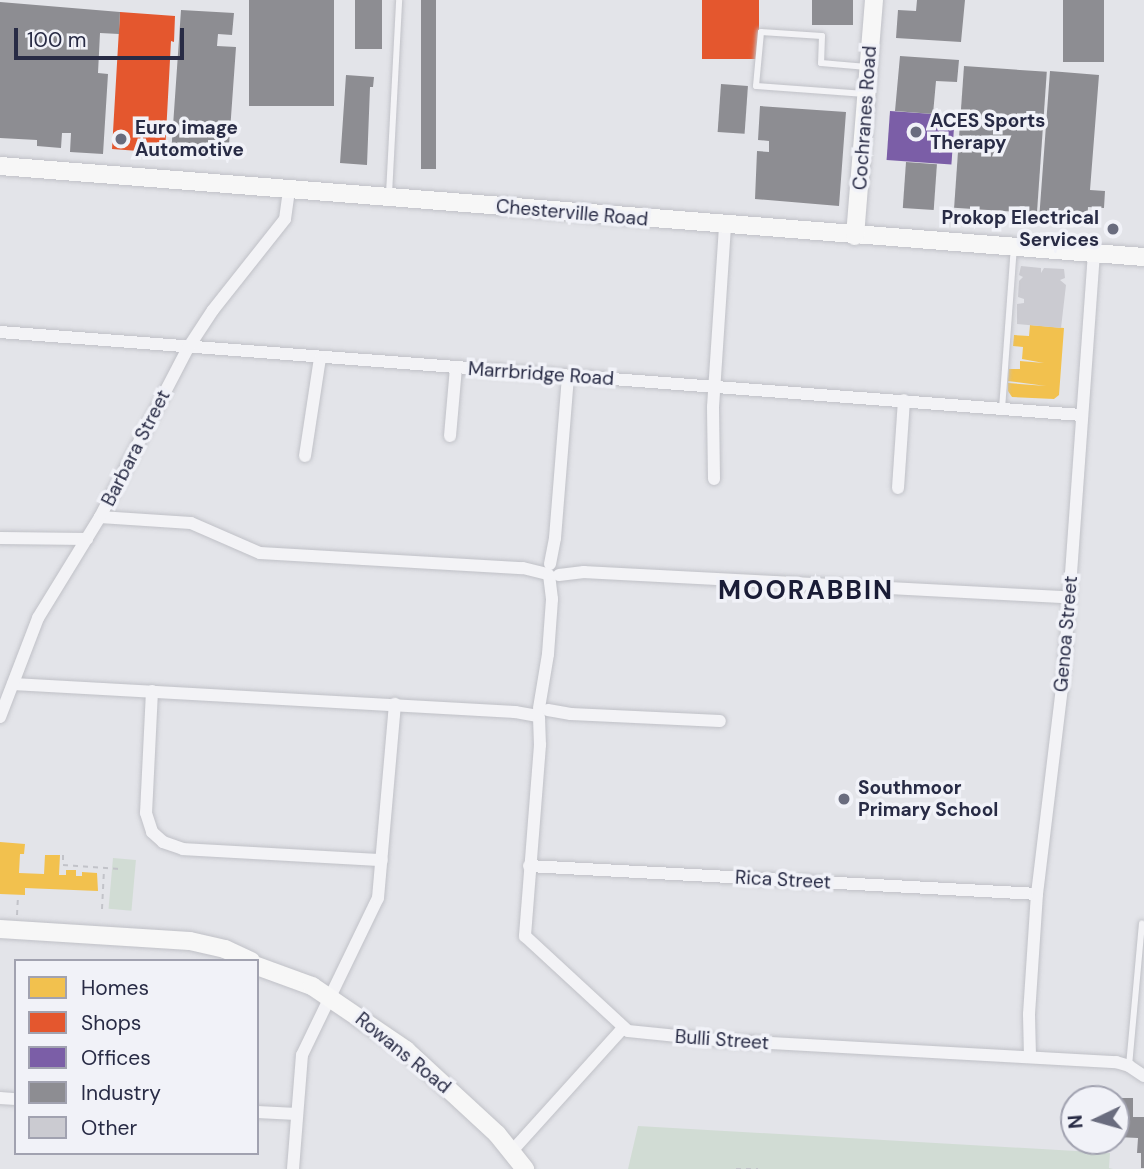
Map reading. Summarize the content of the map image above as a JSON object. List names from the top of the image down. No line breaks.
{"streets":{"main road":["Cochranes Road","Chesterville Road","Rowans Road"],"street":["Marrbridge Road","Barbara Street","Genoa Street","Rica Street","Bulli Street"]},"crossings":[["Cochranes Road","Chesterville Road"],["Chesterville Road","Barbara Street"],["Chesterville Road","Genoa Street"],["Marrbridge Road","Barbara Street"],["Marrbridge Road","Genoa Street"],["Genoa Street","Rica Street"],["Genoa Street","Bulli Street"]],"districts":["MOORABBIN"],"places":["ACES Sports Therapy","Euro image Automotive","Prokop Electrical Services","Southmoor Primary School"],"legend":["Homes","Shops","Offices","Industry","Other"],"scale_bar":"100 m","north":"left"}
